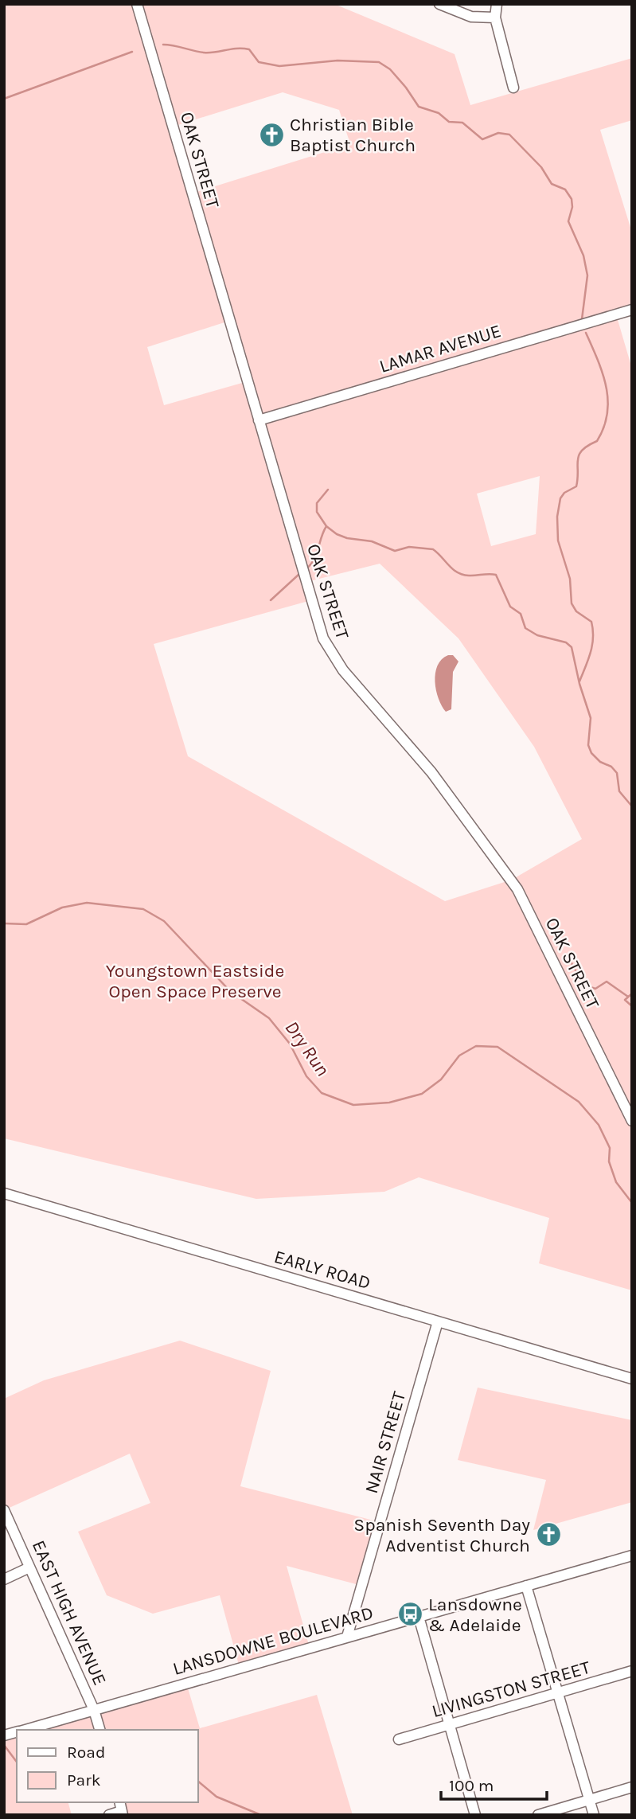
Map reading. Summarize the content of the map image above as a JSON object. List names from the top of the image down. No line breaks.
{"streets":{"street":["OAK STREET","LAMAR AVENUE","EARLY ROAD","NAIR STREET","EAST HIGH AVENUE","LANSDOWNE BOULEVARD","LIVINGSTON STREET"]},"crossings":[["OAK STREET","LAMAR AVENUE"],["EARLY ROAD","NAIR STREET"],["NAIR STREET","LANSDOWNE BOULEVARD"],["EAST HIGH AVENUE","LANSDOWNE BOULEVARD"]],"water":["Dry Run"],"parks":["Youngstown Eastside Open Space Preserve"],"places":{"church":["Christian Bible Baptist Church","Spanish Seventh Day Adventist Church"],"bus stop":["Lansdowne & Adelaide"]},"legend":["Road","Park"],"scale_bar":"100 m"}
